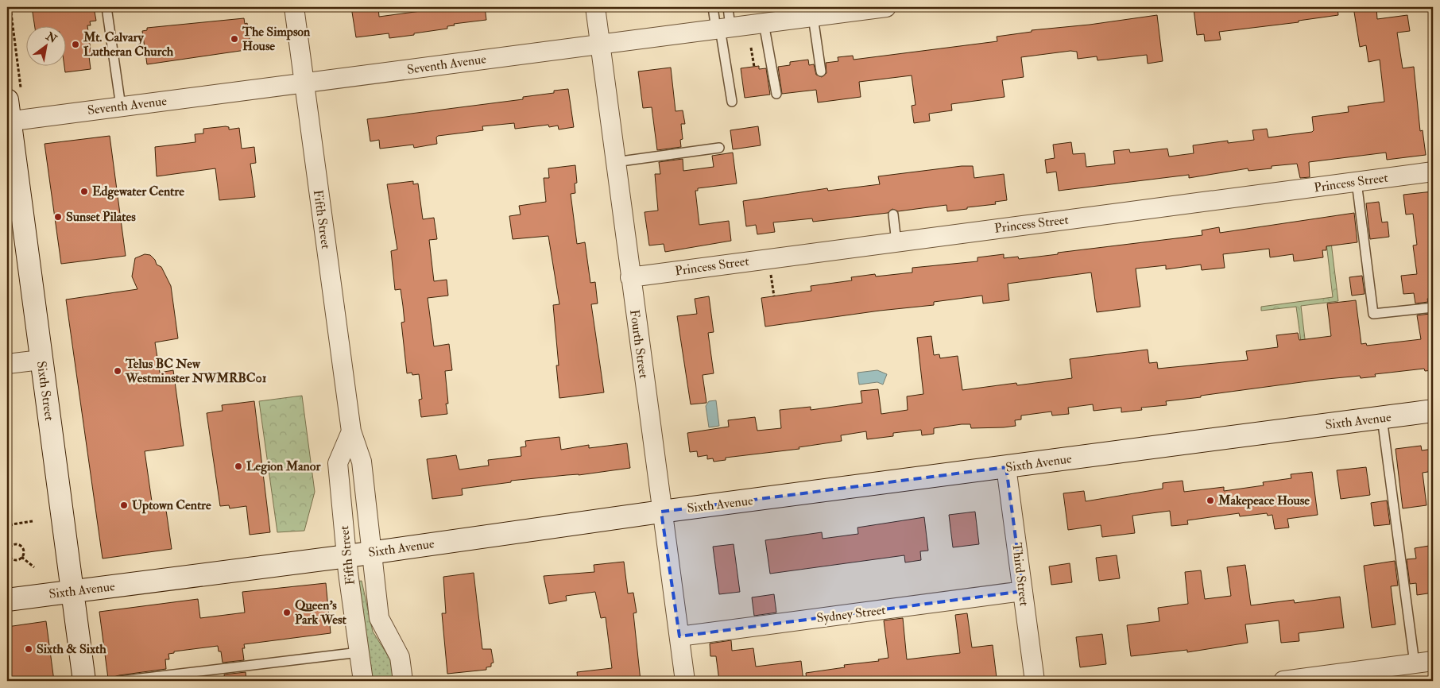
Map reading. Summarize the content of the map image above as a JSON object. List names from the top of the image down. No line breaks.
{"streets":{"street":["Seventh Avenue","Princess Street","Fifth Street","Fourth Street","Sixth Street","Sixth Avenue","Third Street","Sydney Street"]},"crossings":[["Seventh Avenue","Fifth Street"],["Seventh Avenue","Fourth Street"],["Seventh Avenue","Sixth Street"],["Princess Street","Fourth Street"],["Fifth Street","Sixth Avenue"],["Fourth Street","Sixth Avenue"],["Fourth Street","Sydney Street"],["Sixth Street","Sixth Avenue"],["Sixth Avenue","Third Street"],["Third Street","Sydney Street"]],"places":["The Simpson House","Mt. Calvary Lutheran Church","Edgewater Centre","Sunset Pilates","Telus BC New Westminster NWMRBC01","Legion Manor","Makepeace House","Uptown Centre","Queen's Park West","Sixth & Sixth"],"north":"top right"}
